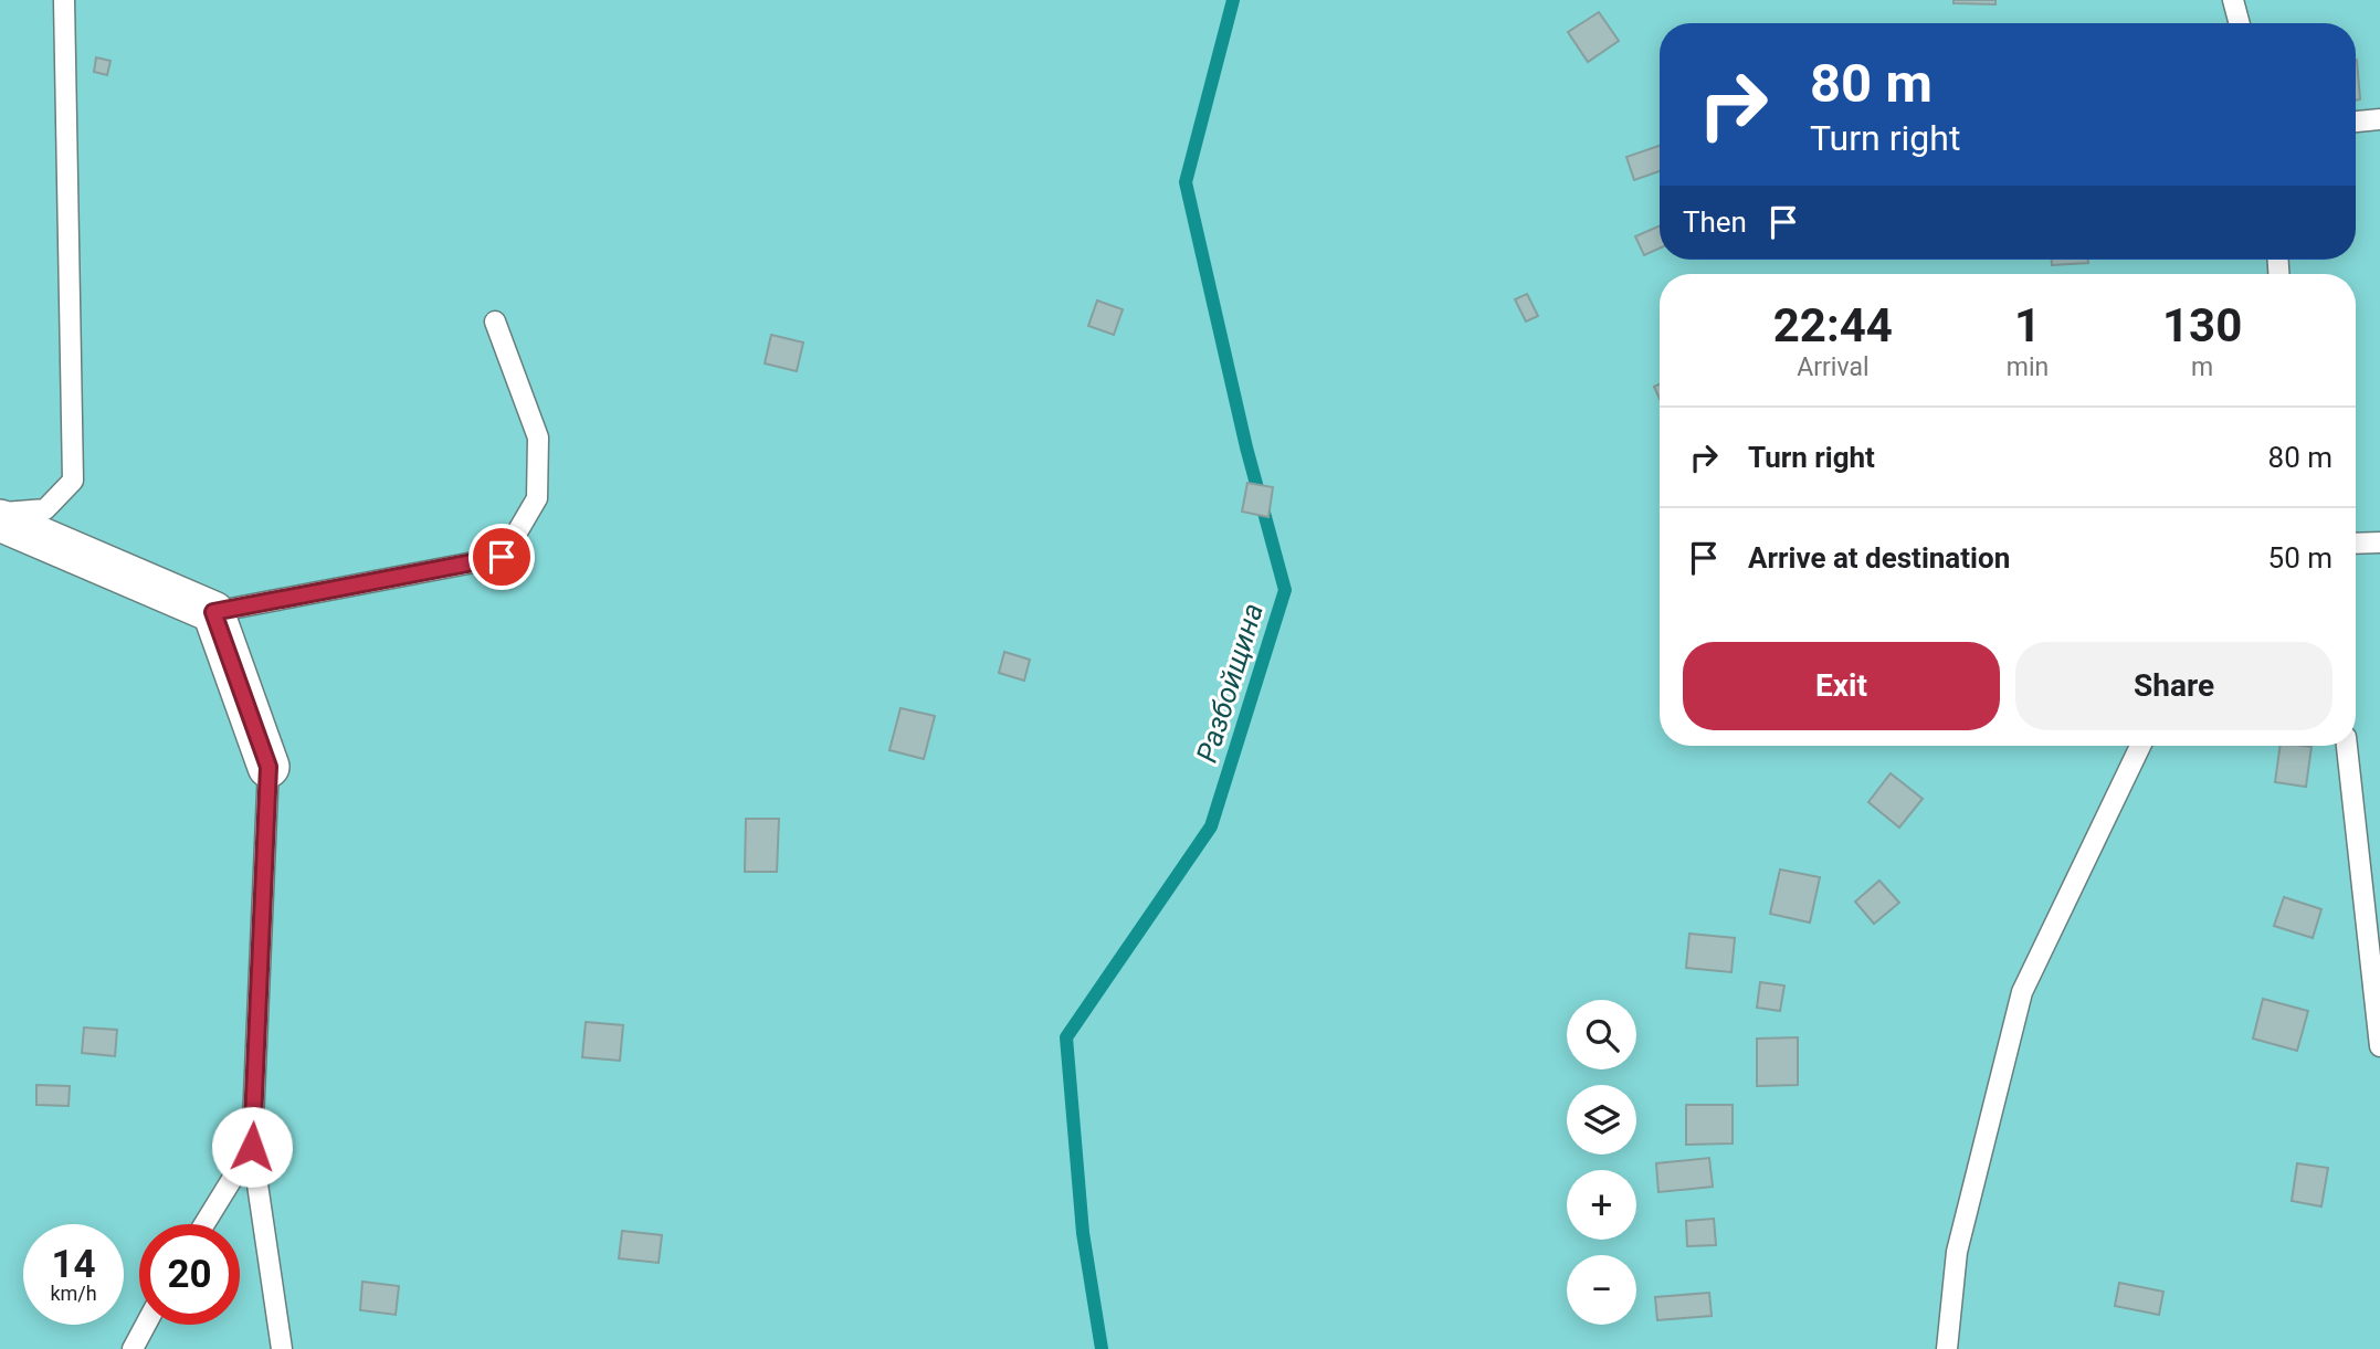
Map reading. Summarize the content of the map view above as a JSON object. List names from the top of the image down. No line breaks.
{"water":["Разбойщина"],"page":{"turn":["80 m","Turn right"],"then":"Then","eta":["22:44","Arrival","1","min","130","m"],"list":[{"name":"Turn right","value":"80 m"},{"name":"Arrive at destination","value":"50 m"}],"buttons":["Exit","Share"],"map_buttons":["+","−"],"speed":"14 km/h","limit":"20"}}
